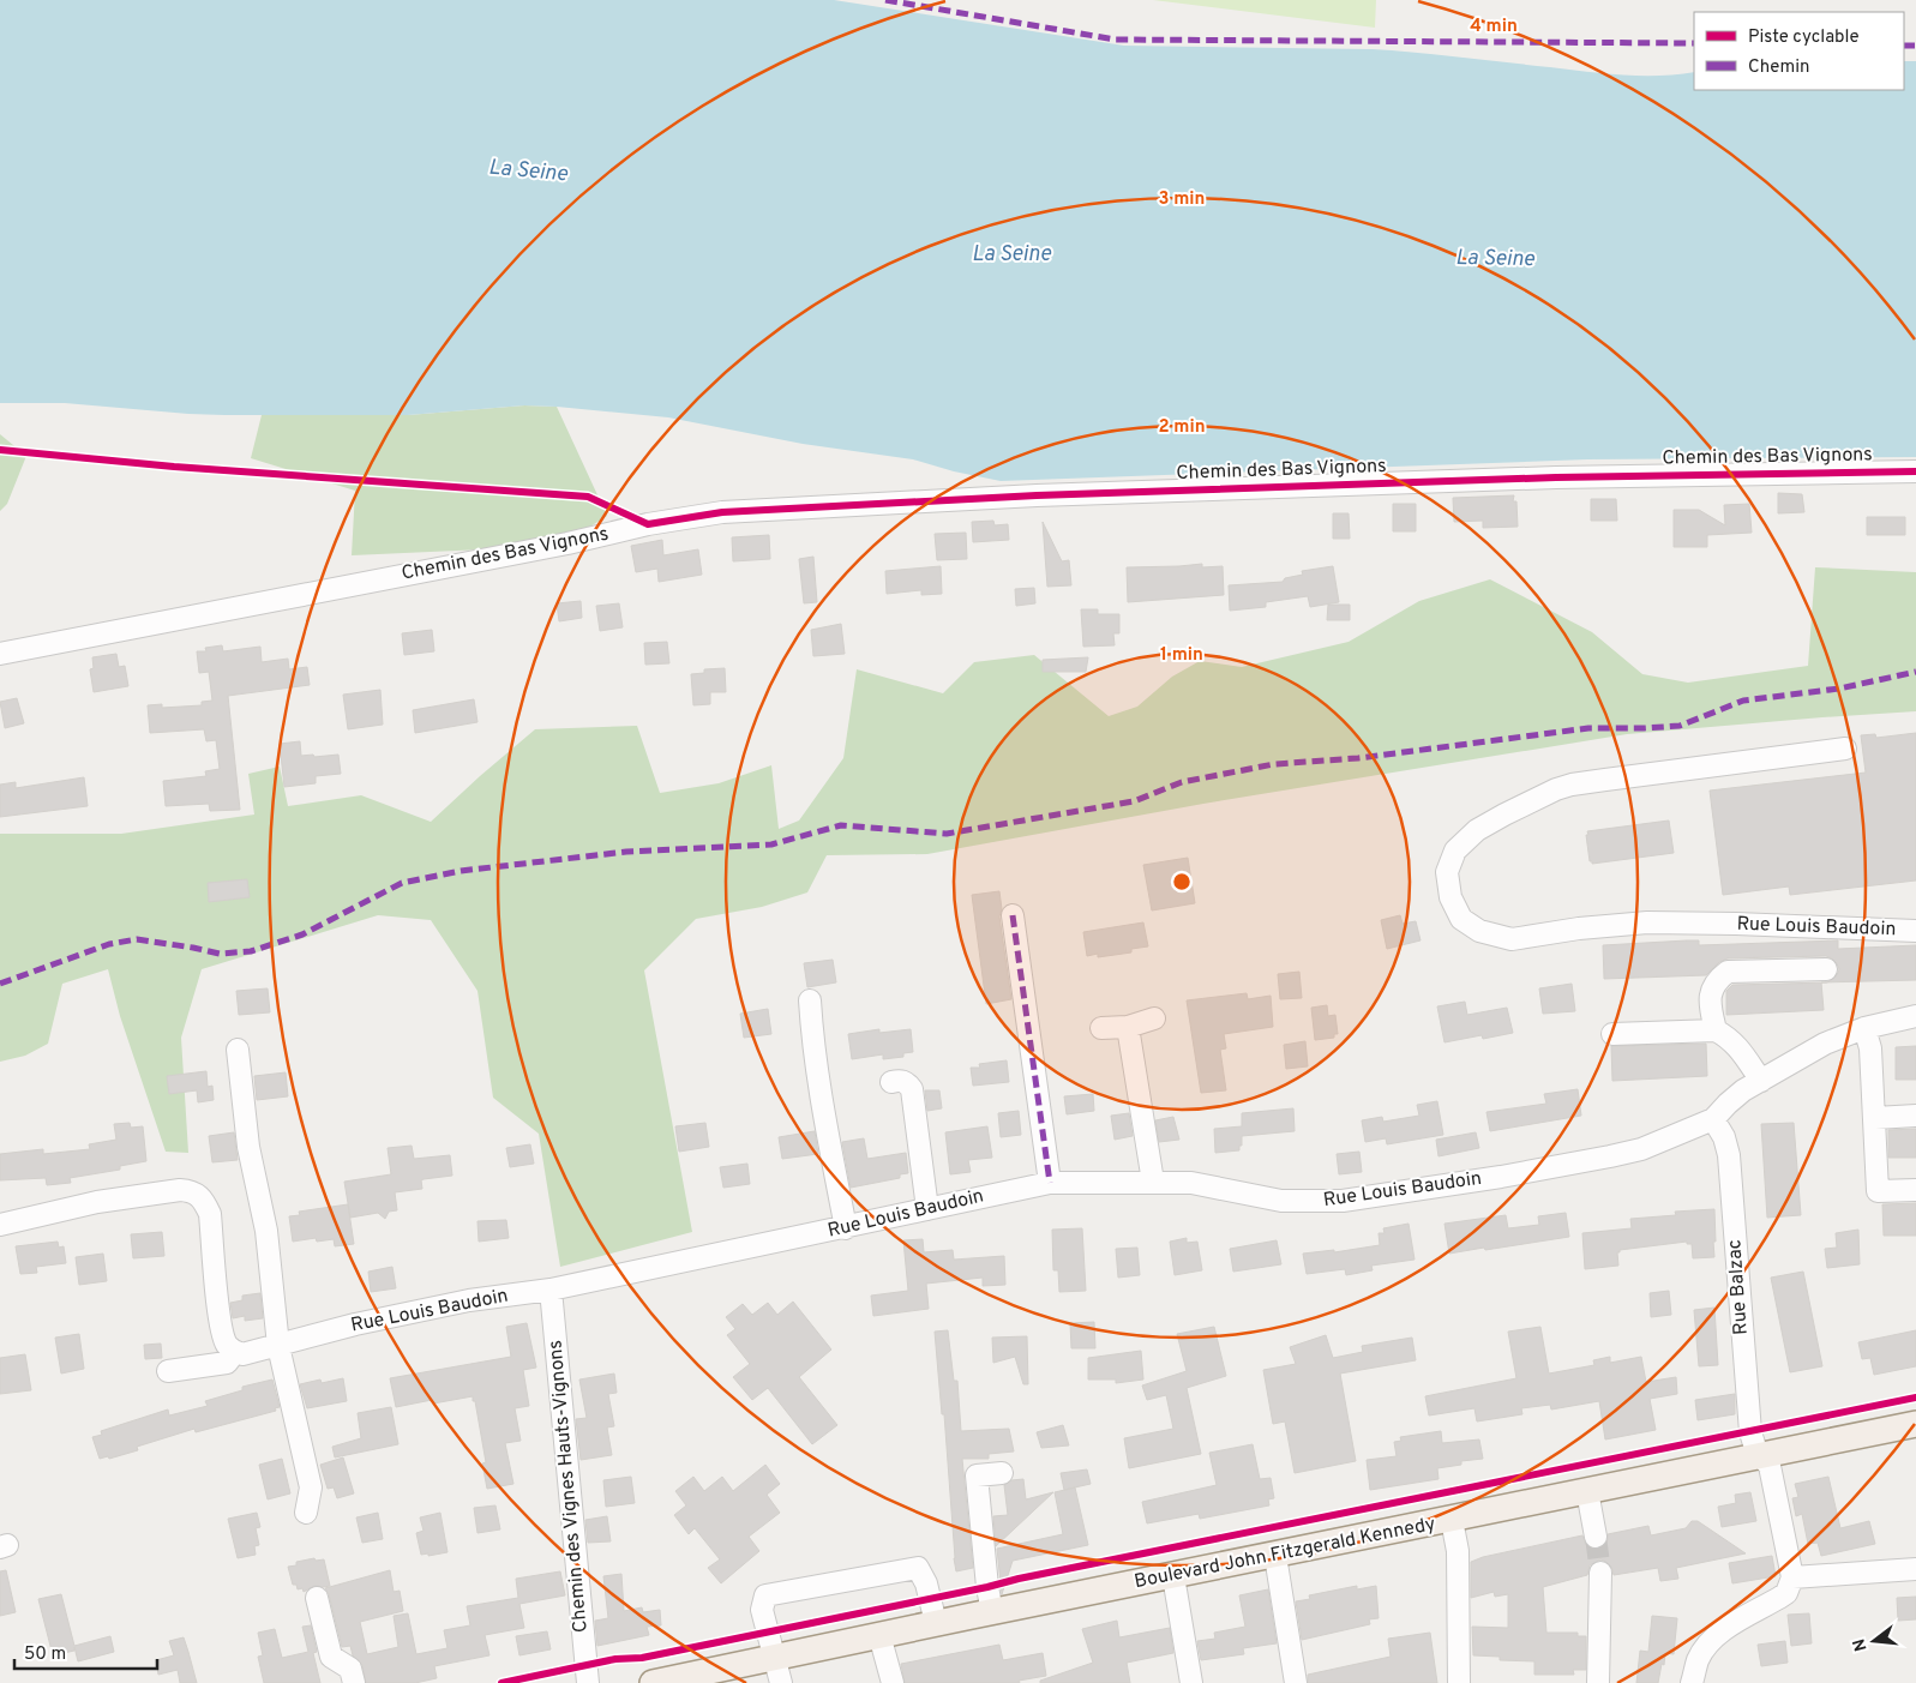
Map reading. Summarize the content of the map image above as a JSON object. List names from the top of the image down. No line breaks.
{"streets":{"main road":["Boulevard John Fitzgerald Kennedy"],"street":["Chemin des Bas Vignons","Rue Louis Baudoin","Rue Balzac","Chemin des Vignes Hauts-Vignons"]},"crossings":[["Rue Louis Baudoin","Rue Balzac"],["Rue Louis Baudoin","Chemin des Vignes Hauts-Vignons"],["Rue Balzac","Boulevard John Fitzgerald Kennedy"]],"water":["La Seine"],"legend":["Piste cyclable","Chemin"],"scale_bar":"50 m","north":"left","rings":["4 min","3 min","2 min","1 min"]}
